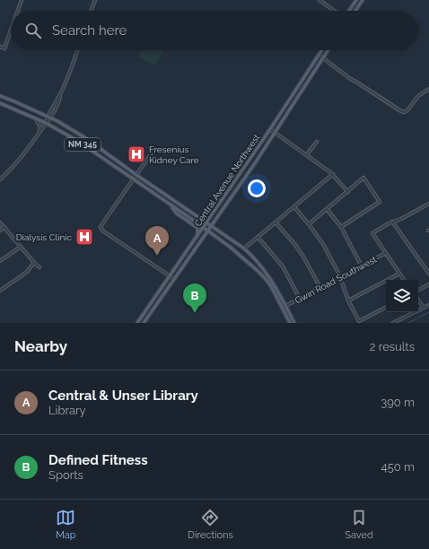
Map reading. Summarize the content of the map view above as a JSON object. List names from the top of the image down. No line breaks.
{"streets":{"main road":["NM 345","Central Avenue Northwest"],"street":["Gwin Road Southwest"]},"crossings":[["NM 345","Central Avenue Northwest"]],"places":{"hospital":["Fresenius Kidney Care","Dialysis Clinic"]},"page":{"search":"Search here","pins":["A","B"],"heading":["Nearby","2 results"],"list":[{"mark":"A","name":"Central & Unser Library","note":"Library","value":"390 m"},{"mark":"B","name":"Defined Fitness","note":"Sports","value":"450 m"}],"nav":["Map","Directions","Saved"]}}
